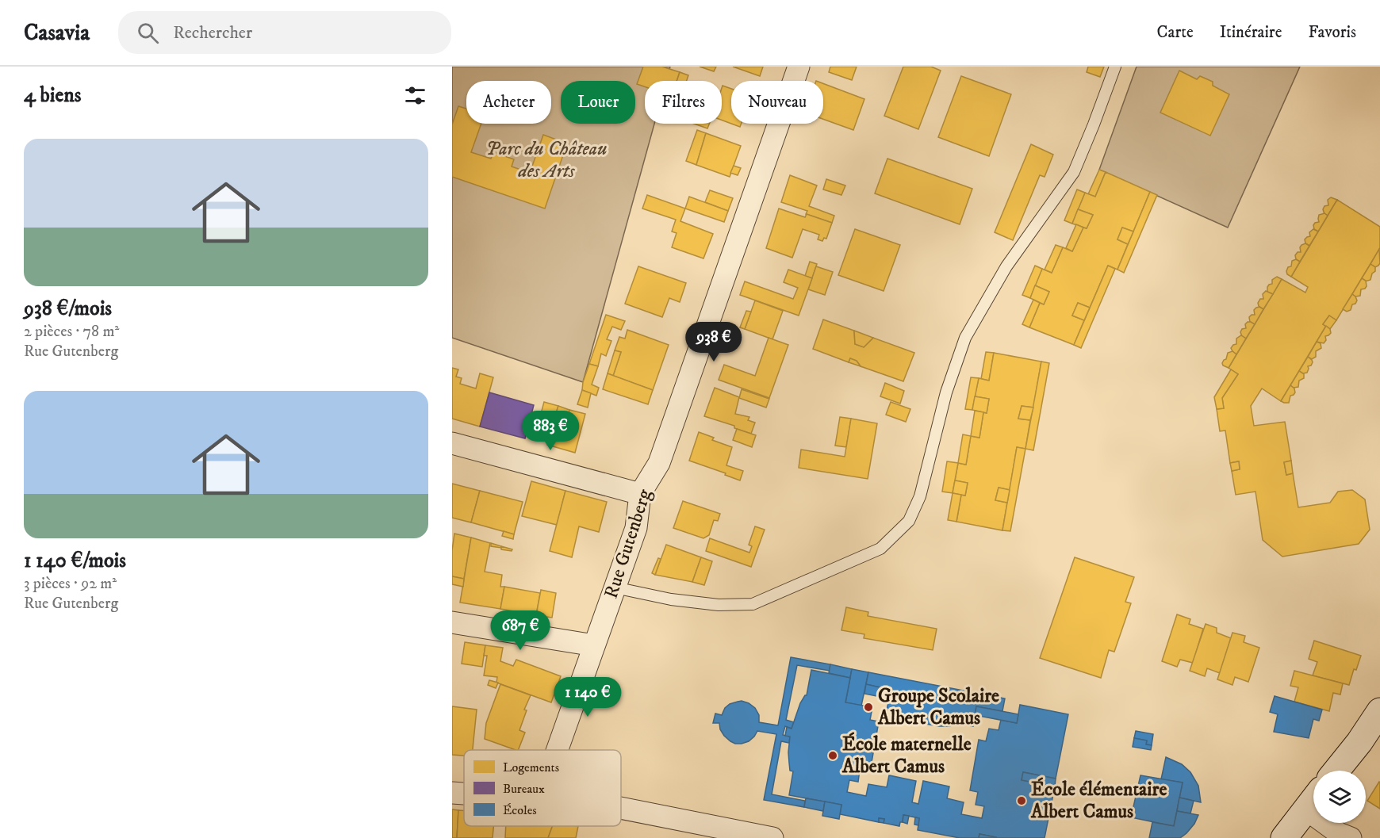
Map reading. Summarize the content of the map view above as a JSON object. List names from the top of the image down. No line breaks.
{"streets":{"street":["Rue Gutenberg"]},"parks":["Parc du Château des Arts"],"places":["Groupe Scolaire Albert Camus","École maternelle Albert Camus","École élémentaire Albert Camus"],"legend":["Logements","Bureaux","Écoles"],"page":{"header":"Casavia","search":"Rechercher","nav":["Carte","Itinéraire","Favoris"],"heading":"4 biens","chip":["Acheter","Louer","Filtres","Nouveau"],"list":[{"name":"938 €/mois","note":"2 pièces · 78 m² · Rue Gutenberg"},{"name":"1 140 €/mois","note":"3 pièces · 92 m² · Rue Gutenberg"}],"price":["938 €","883 €","687 €","1 140 €"]}}
